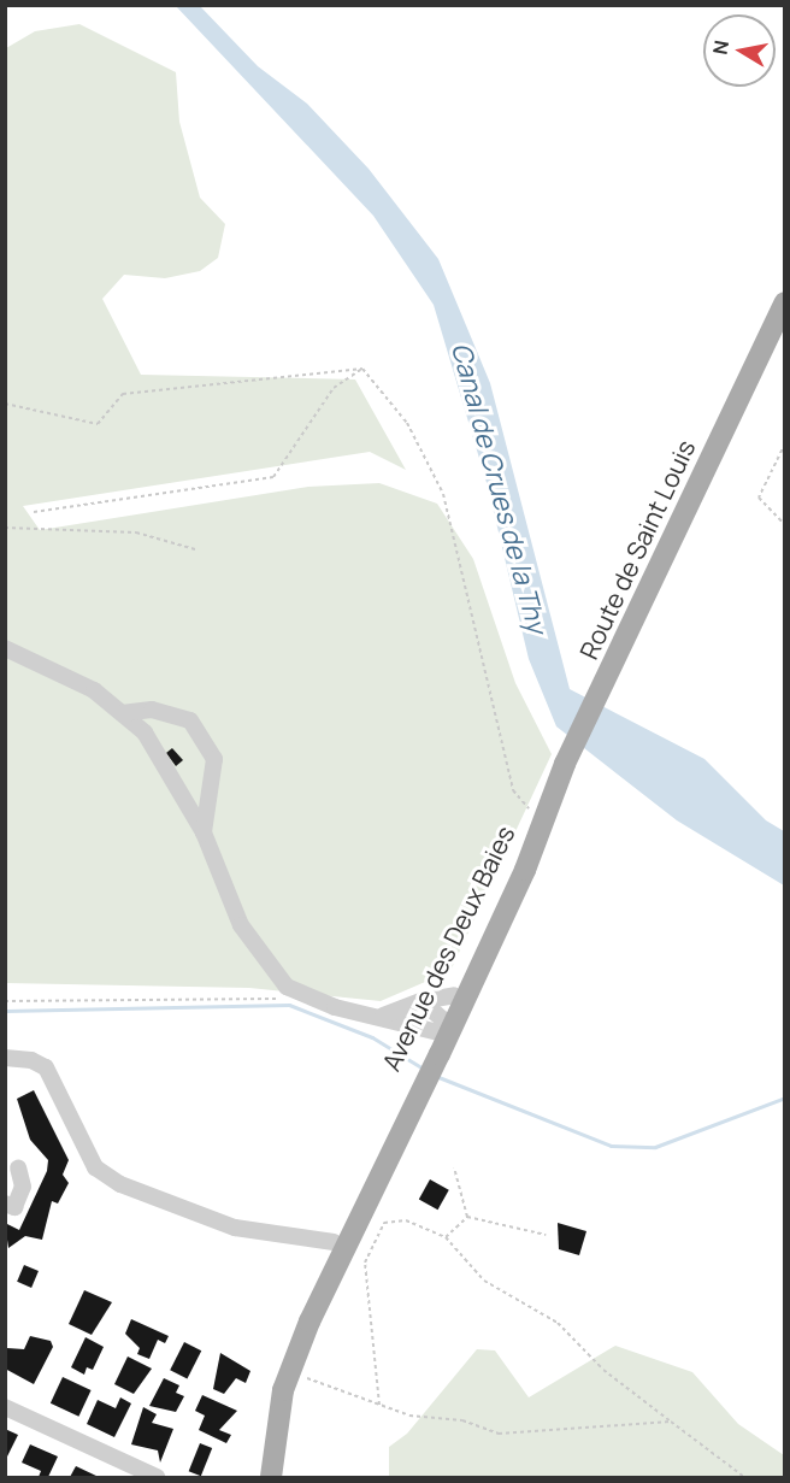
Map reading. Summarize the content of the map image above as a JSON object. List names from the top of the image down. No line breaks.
{"streets":{"main road":["Route de Saint Louis","Avenue des Deux Baies"]},"crossings":[["Route de Saint Louis","Avenue des Deux Baies"]],"water":["Canal de Crues de la Thy"],"north":"left"}
